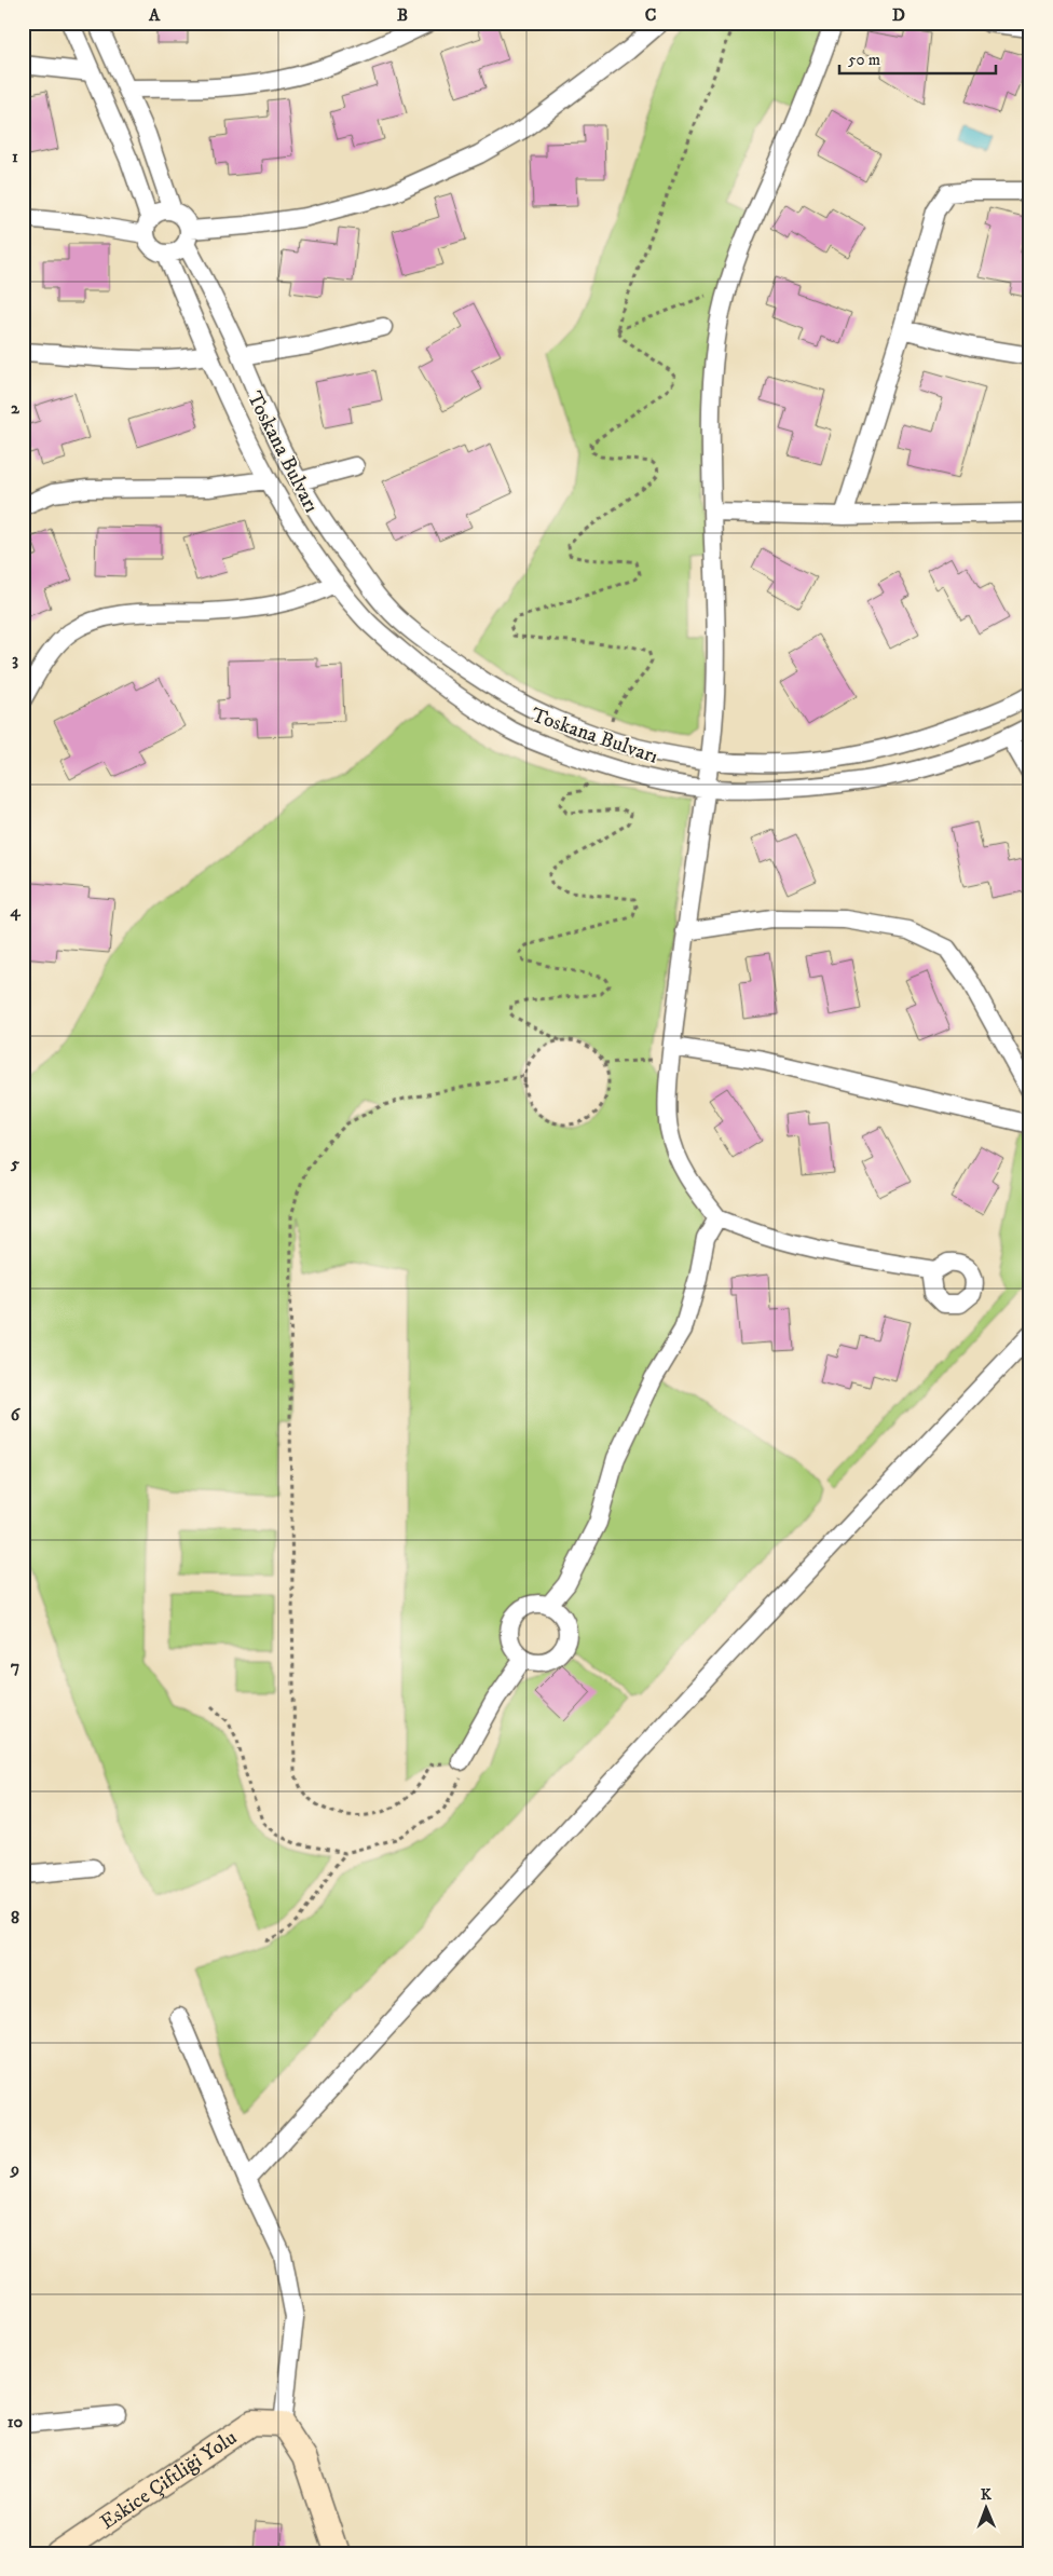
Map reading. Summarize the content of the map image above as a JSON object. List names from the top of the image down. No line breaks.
{"streets":{"main road":["Eskice Çiftliği Yolu"],"street":["Toskana Bulvarı"]},"scale_bar":"50 m","north":"top","grid":{"columns":["A","B","C","D"],"rows":["1","2","3","4","5","6","7","8","9","10"]}}
